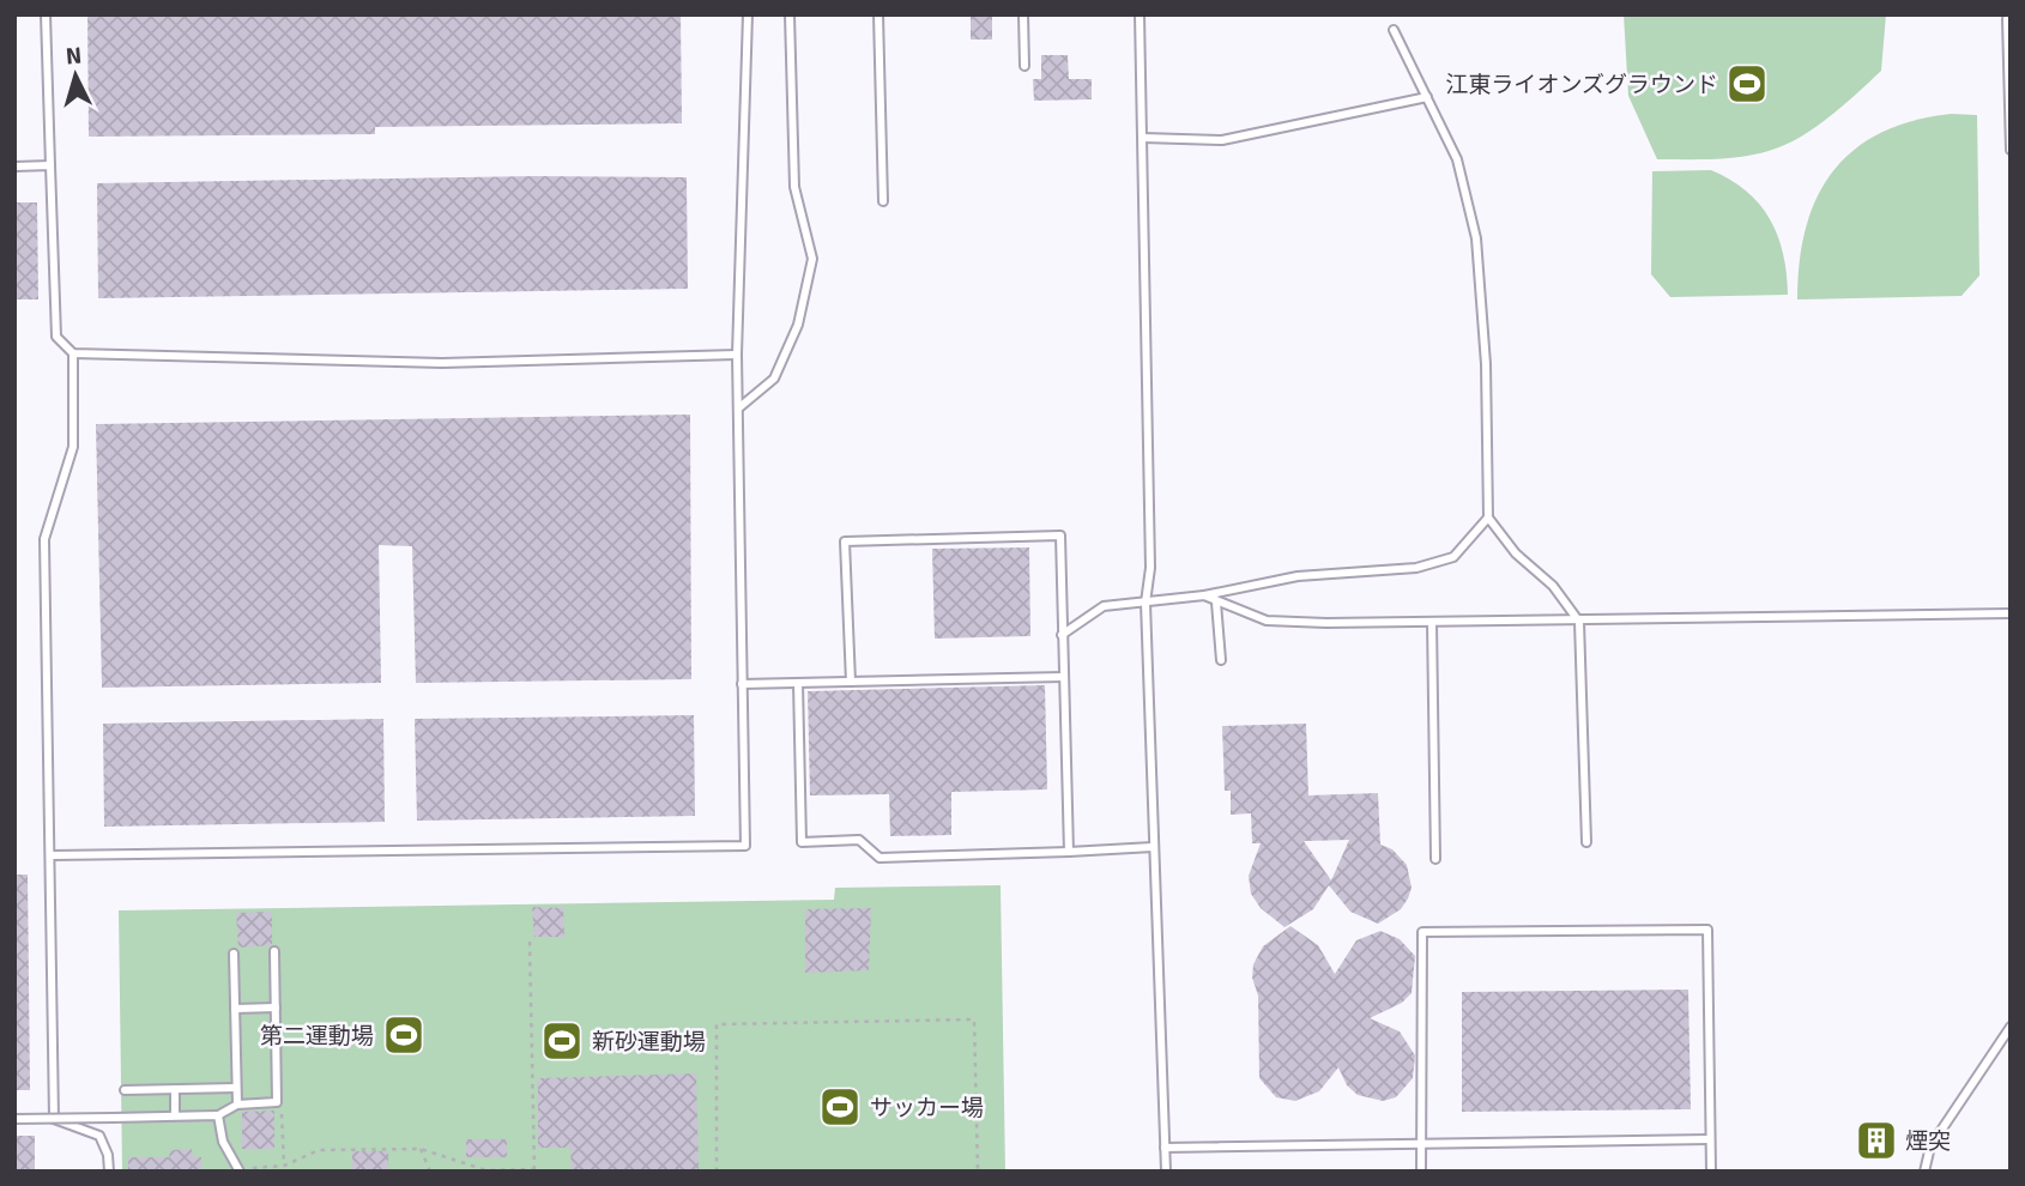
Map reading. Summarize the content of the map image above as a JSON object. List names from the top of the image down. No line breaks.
{"places":{"sports":["江東ライオンズグラウンド","第二運動場","新砂運動場","サッカー場"],"building":["煙突"]},"north":"top"}
